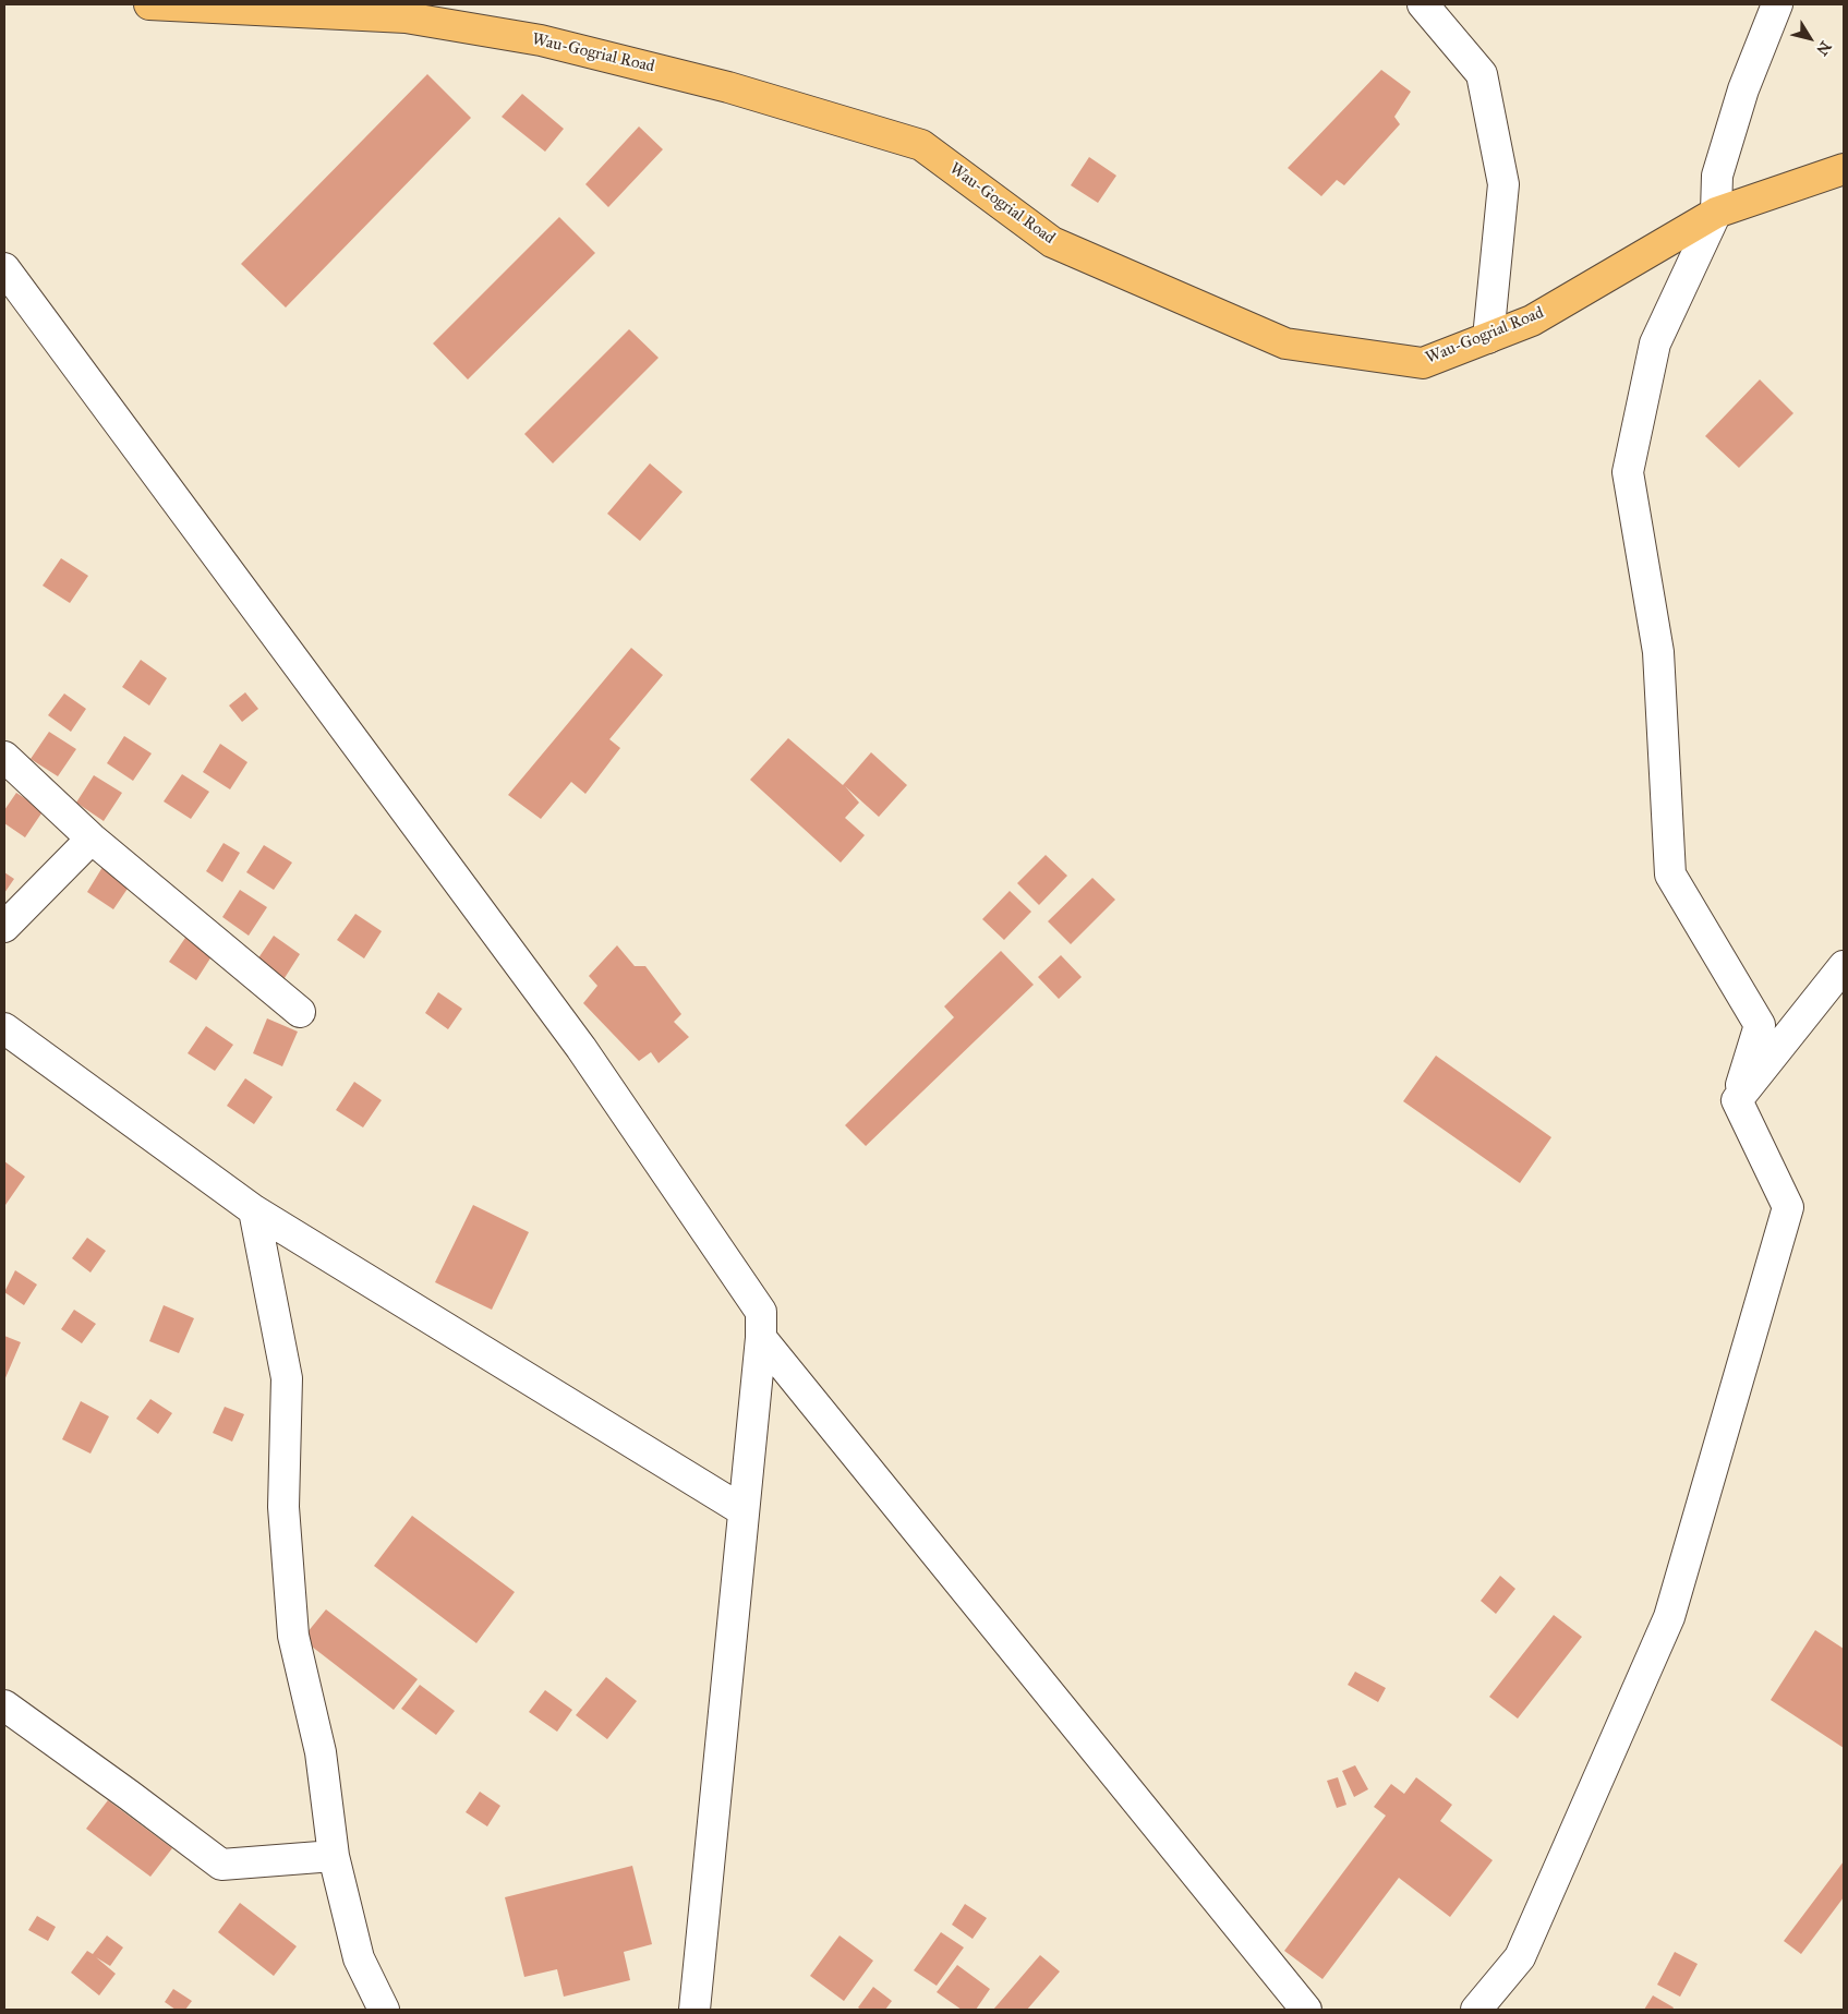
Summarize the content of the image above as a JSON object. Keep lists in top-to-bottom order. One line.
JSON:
{"streets":{"main road":["Wau-Gogrial Road"]},"north":"bottom right"}
